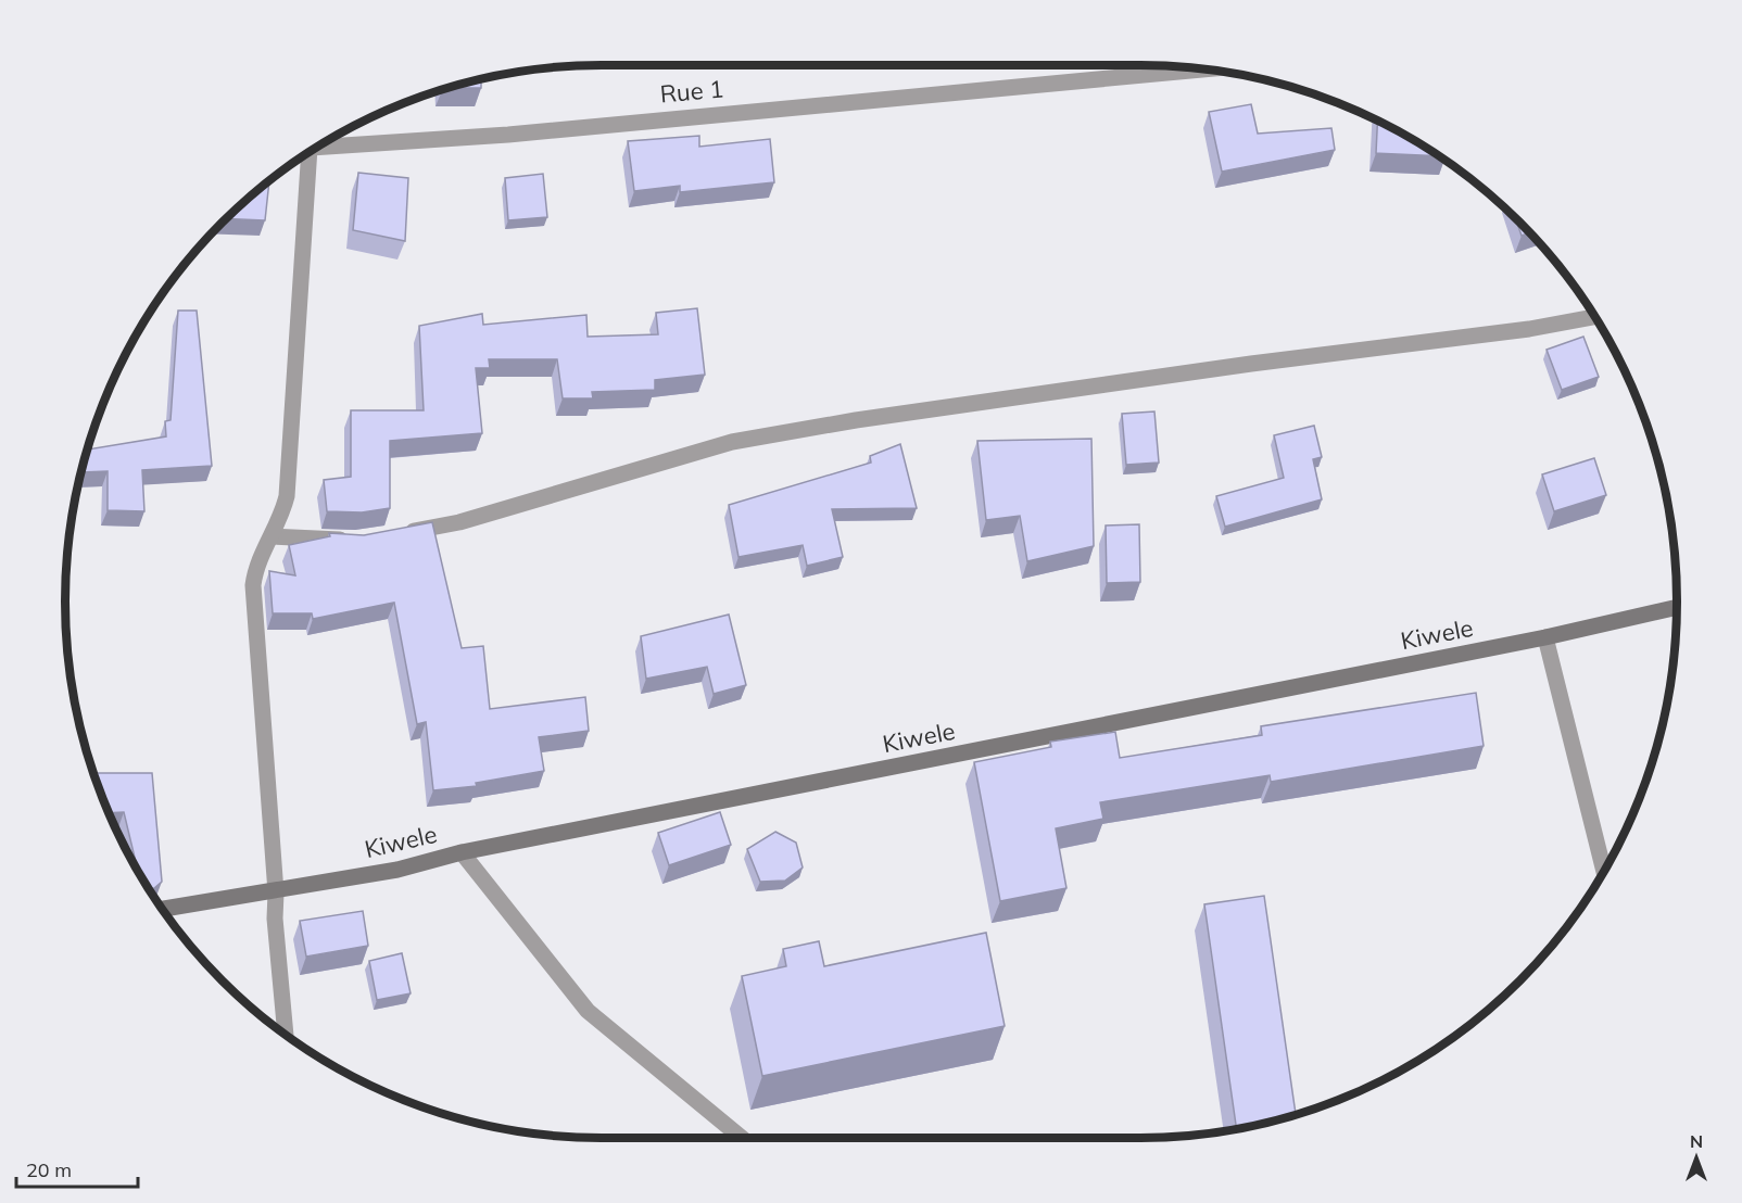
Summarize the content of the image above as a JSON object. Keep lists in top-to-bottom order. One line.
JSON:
{"streets":{"street":["Rue 1","Kiwele"]},"scale_bar":"20 m","north":"top"}
